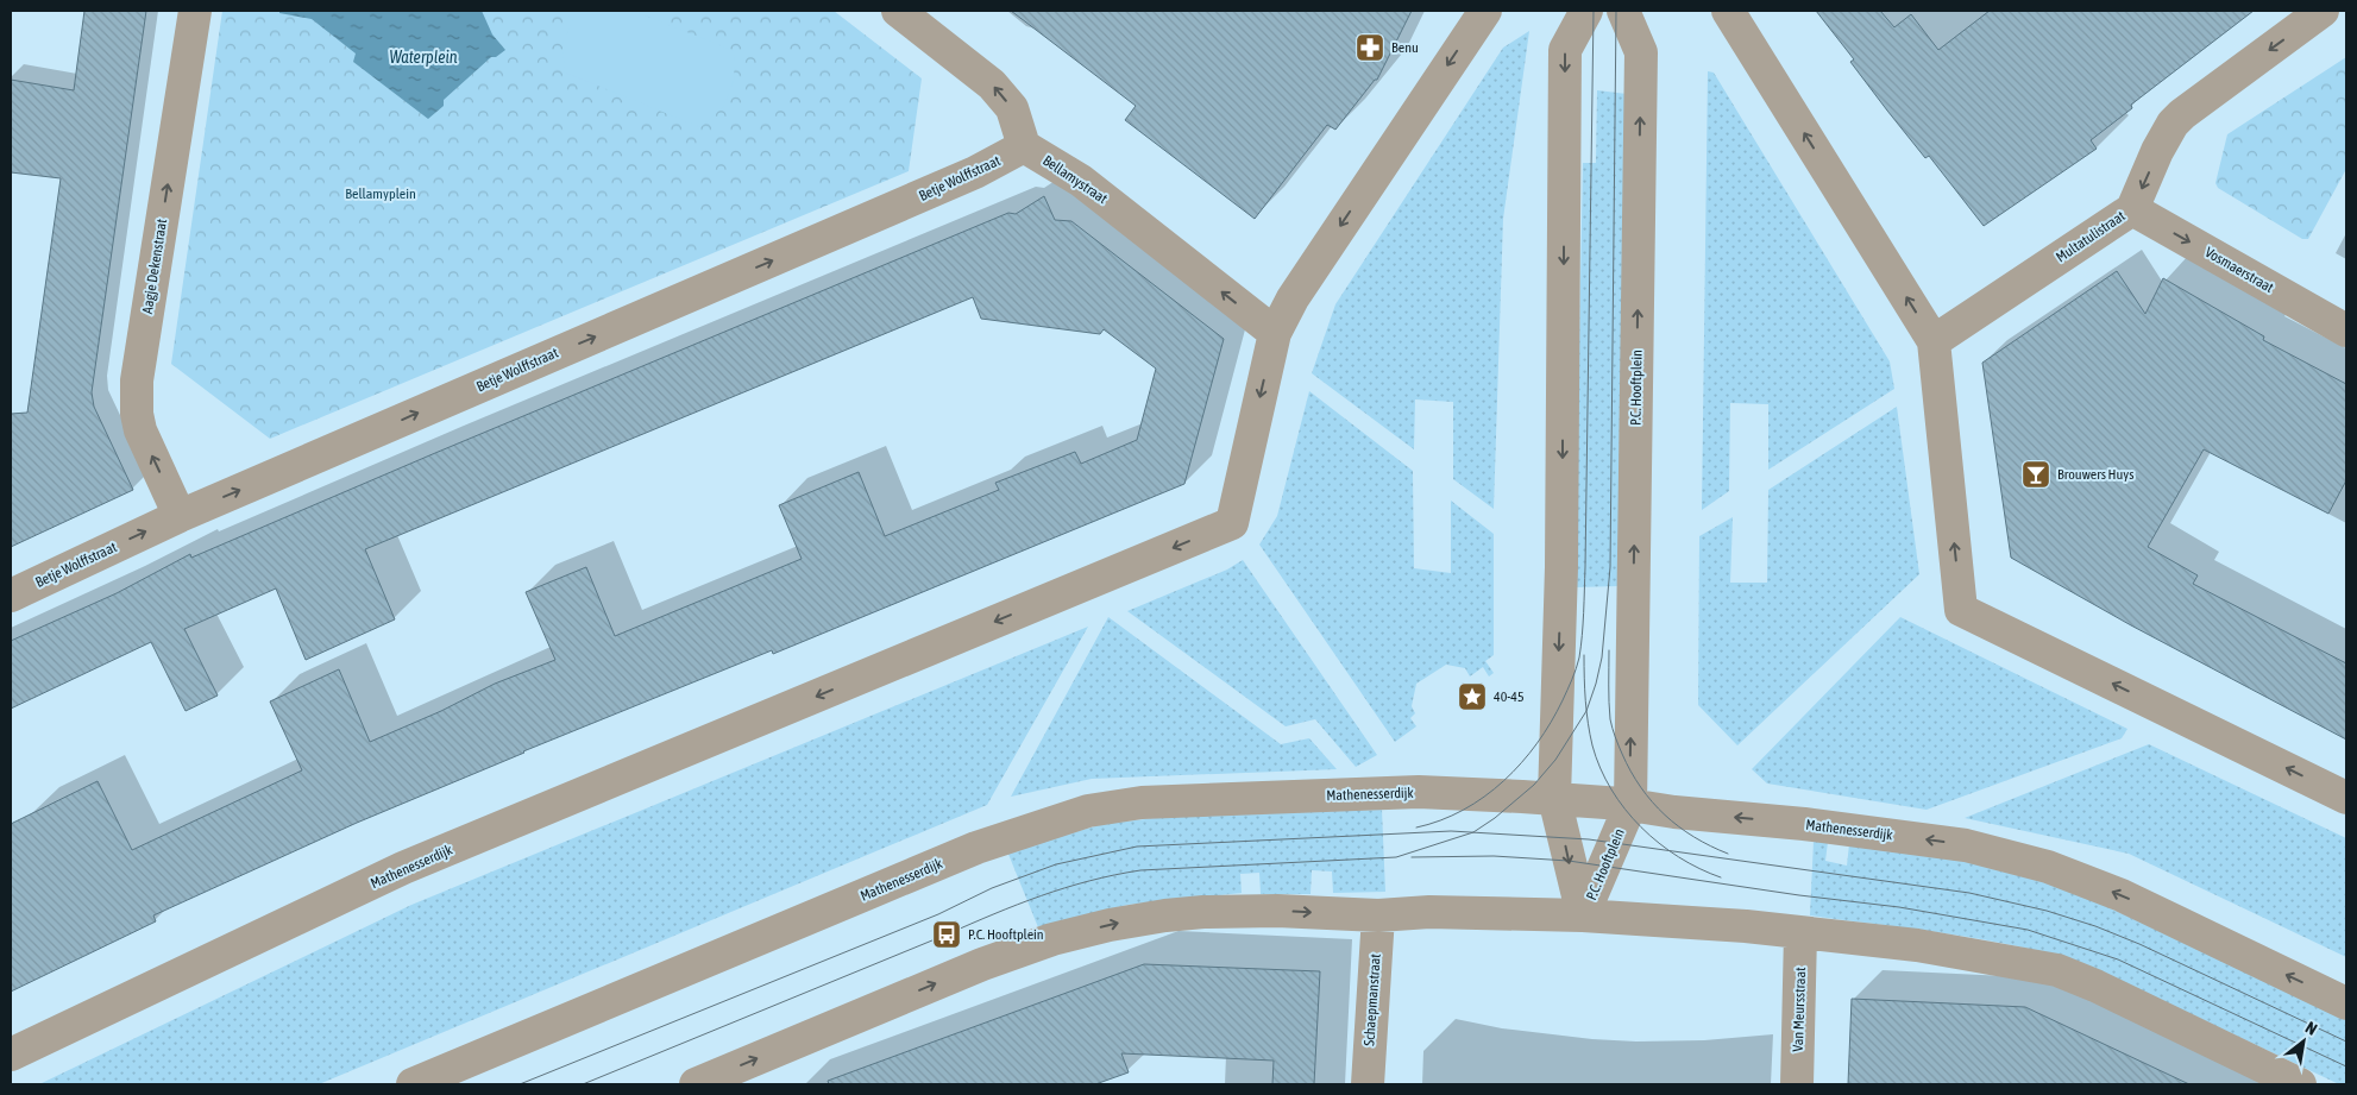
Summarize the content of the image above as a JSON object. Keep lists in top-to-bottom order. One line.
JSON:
{"streets":{"street":["Betje Wolffstraat","Bellamystraat","Multatulistraat","Aagje Dekenstraat","Vosmaerstraat","P.C. Hooftplein","Mathenesserdijk","Schaepmanstraat","Van Meursstraat"]},"crossings":[["Betje Wolffstraat","Bellamystraat"],["Betje Wolffstraat","Aagje Dekenstraat"],["Bellamystraat","Mathenesserdijk"],["Multatulistraat","Vosmaerstraat"],["P.C. Hooftplein","Mathenesserdijk"]],"one_way":["Betje Wolffstraat","Bellamystraat","Multatulistraat","Aagje Dekenstraat","Vosmaerstraat"],"water":["Waterplein"],"parks":["Bellamyplein"],"places":{"pharmacy":["Benu"],"bar":["Brouwers Huys"],"place":["40-45"],"bus stop":["P.C. Hooftplein"]},"north":"top right"}
